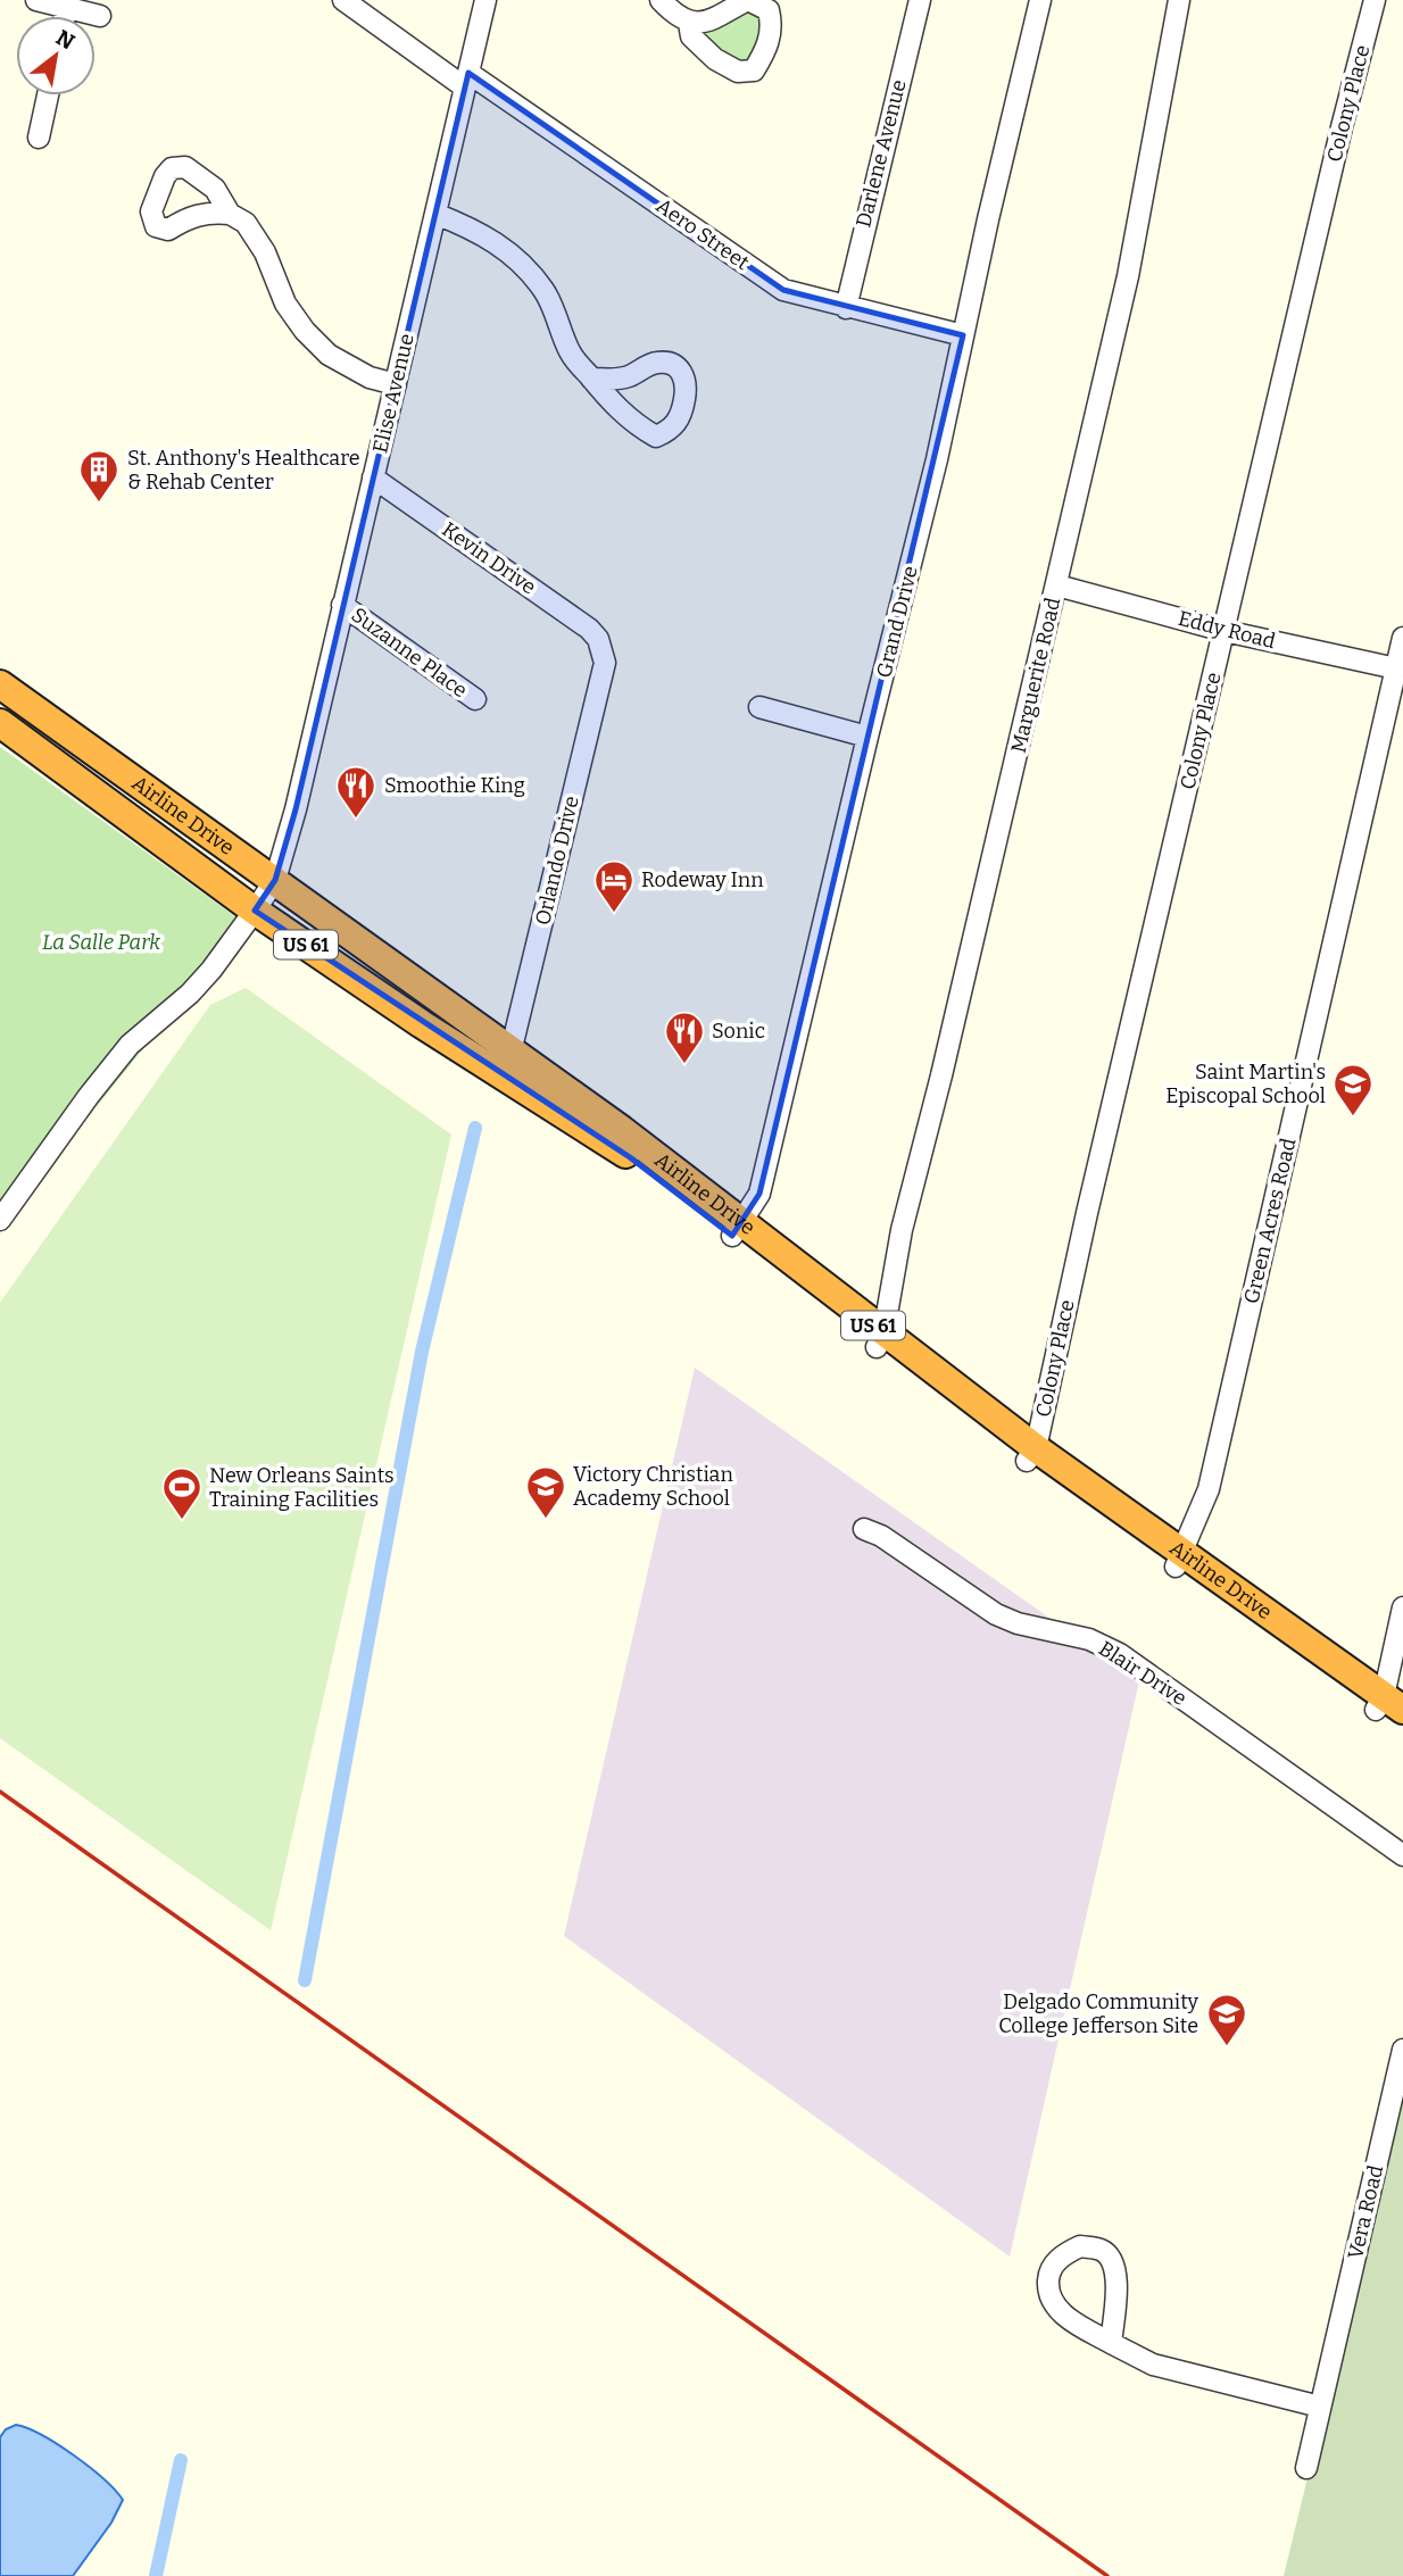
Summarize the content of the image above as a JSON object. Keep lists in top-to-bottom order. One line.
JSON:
{"streets":{"highway":["Airline Drive","US 61"],"street":["Colony Place","Darlene Avenue","Aero Street","Elise Avenue","Kevin Drive","Grand Drive","Eddy Road","Suzanne Place","Marguerite Road","Orlando Drive","Green Acres Road","Blair Drive","Vera Road"]},"crossings":[["Colony Place","Eddy Road"],["Colony Place","Airline Drive"],["Darlene Avenue","Aero Street"],["Aero Street","Elise Avenue"],["Aero Street","Grand Drive"],["Elise Avenue","Kevin Drive"],["Elise Avenue","Suzanne Place"],["Elise Avenue","Airline Drive"],["Kevin Drive","Orlando Drive"],["Grand Drive","Airline Drive"],["Eddy Road","Marguerite Road"],["Eddy Road","Green Acres Road"],["Marguerite Road","Airline Drive"],["Airline Drive","Orlando Drive"],["Airline Drive","Green Acres Road"]],"parks":["La Salle Park"],"places":{"building":["St. Anthony's Healthcare & Rehab Center"],"restaurant":["Smoothie King","Sonic"],"hotel":["Rodeway Inn"],"school or university":["Saint Martin's Episcopal School","Victory Christian Academy School","Delgado Community College Jefferson Site"],"sports":["New Orleans Saints Training Facilities"]},"north":"top right"}
